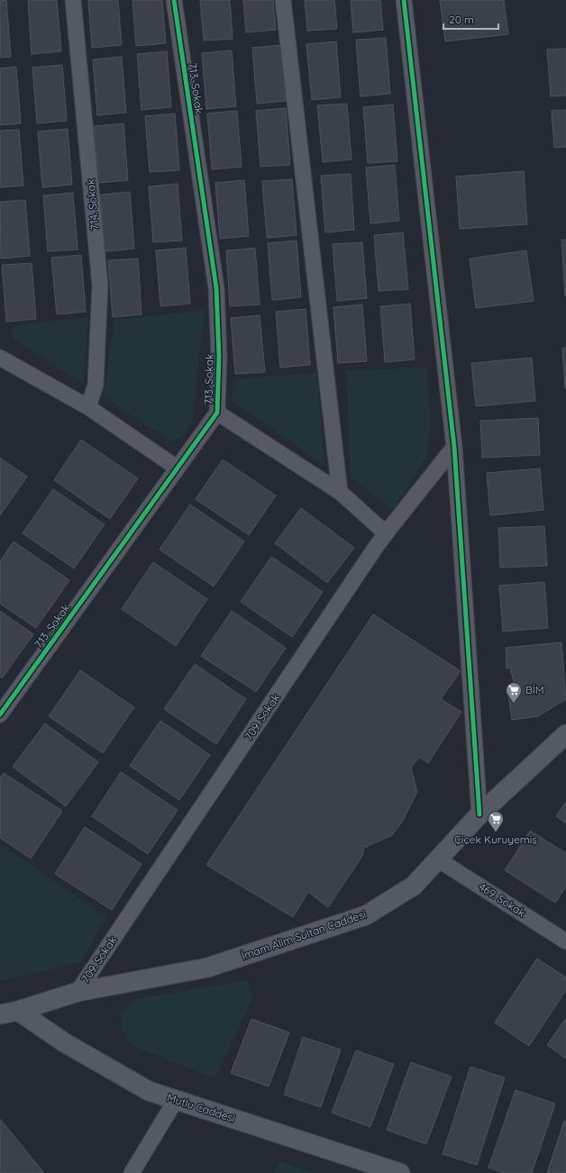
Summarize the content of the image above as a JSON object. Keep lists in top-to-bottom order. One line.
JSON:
{"streets":{"street":["713. Sokak","714. Sokak","709. Sokak","469. Sokak","İmam Alim Sultan Caddesi","Mutlu Caddesi"]},"crossings":[["709. Sokak","İmam Alim Sultan Caddesi"],["469. Sokak","İmam Alim Sultan Caddesi"],["İmam Alim Sultan Caddesi","Mutlu Caddesi"]],"places":{"supermarket":["BİM","Çiçek Kuruyemiş"]},"scale_bar":"20 m"}
